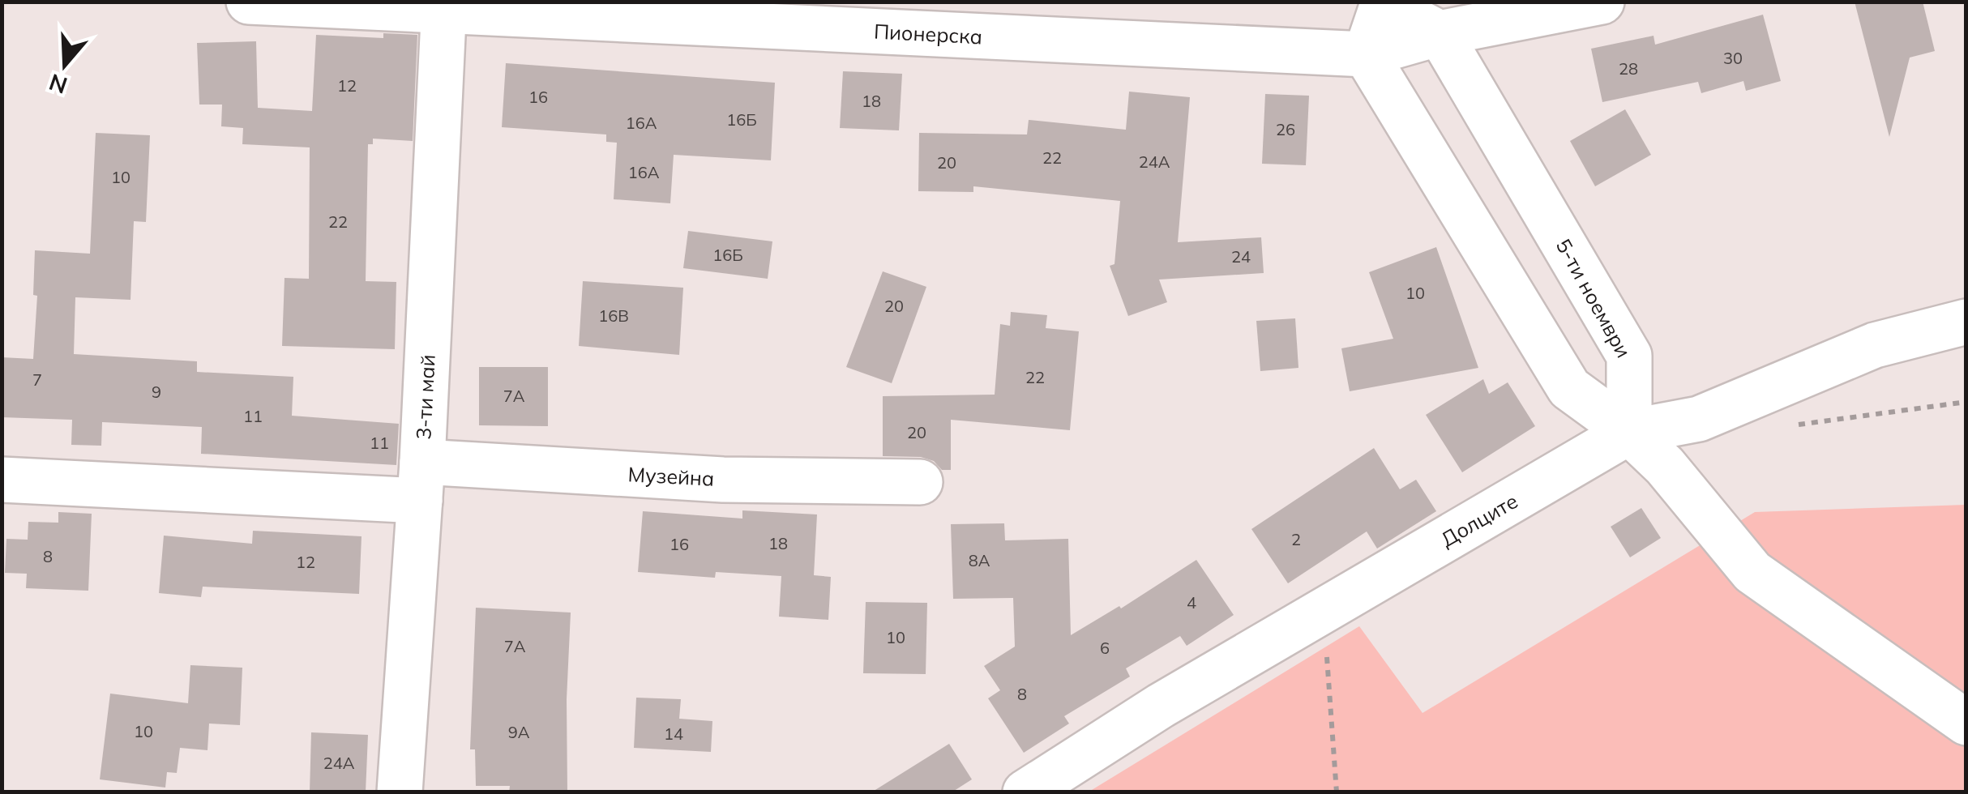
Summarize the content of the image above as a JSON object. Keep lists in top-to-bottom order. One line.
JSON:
{"streets":{"street":["Пионерска","5-ти ноември","3-ти май","Музейна","Долците"]},"crossings":[["Пионерска","5-ти ноември"],["Пионерска","3-ти май"],["5-ти ноември","Долците"],["3-ти май","Музейна"]],"house_numbers":["30","28","12","16","18","16Б","16А","26","22","24А","20","16А","10","22","16Б","24","10","20","16В","22","7","9","7А","11","20","11","2","18","16","8","8А","12","4","10","7А","6","8","10","9А","14","24А"],"north":"bottom"}
